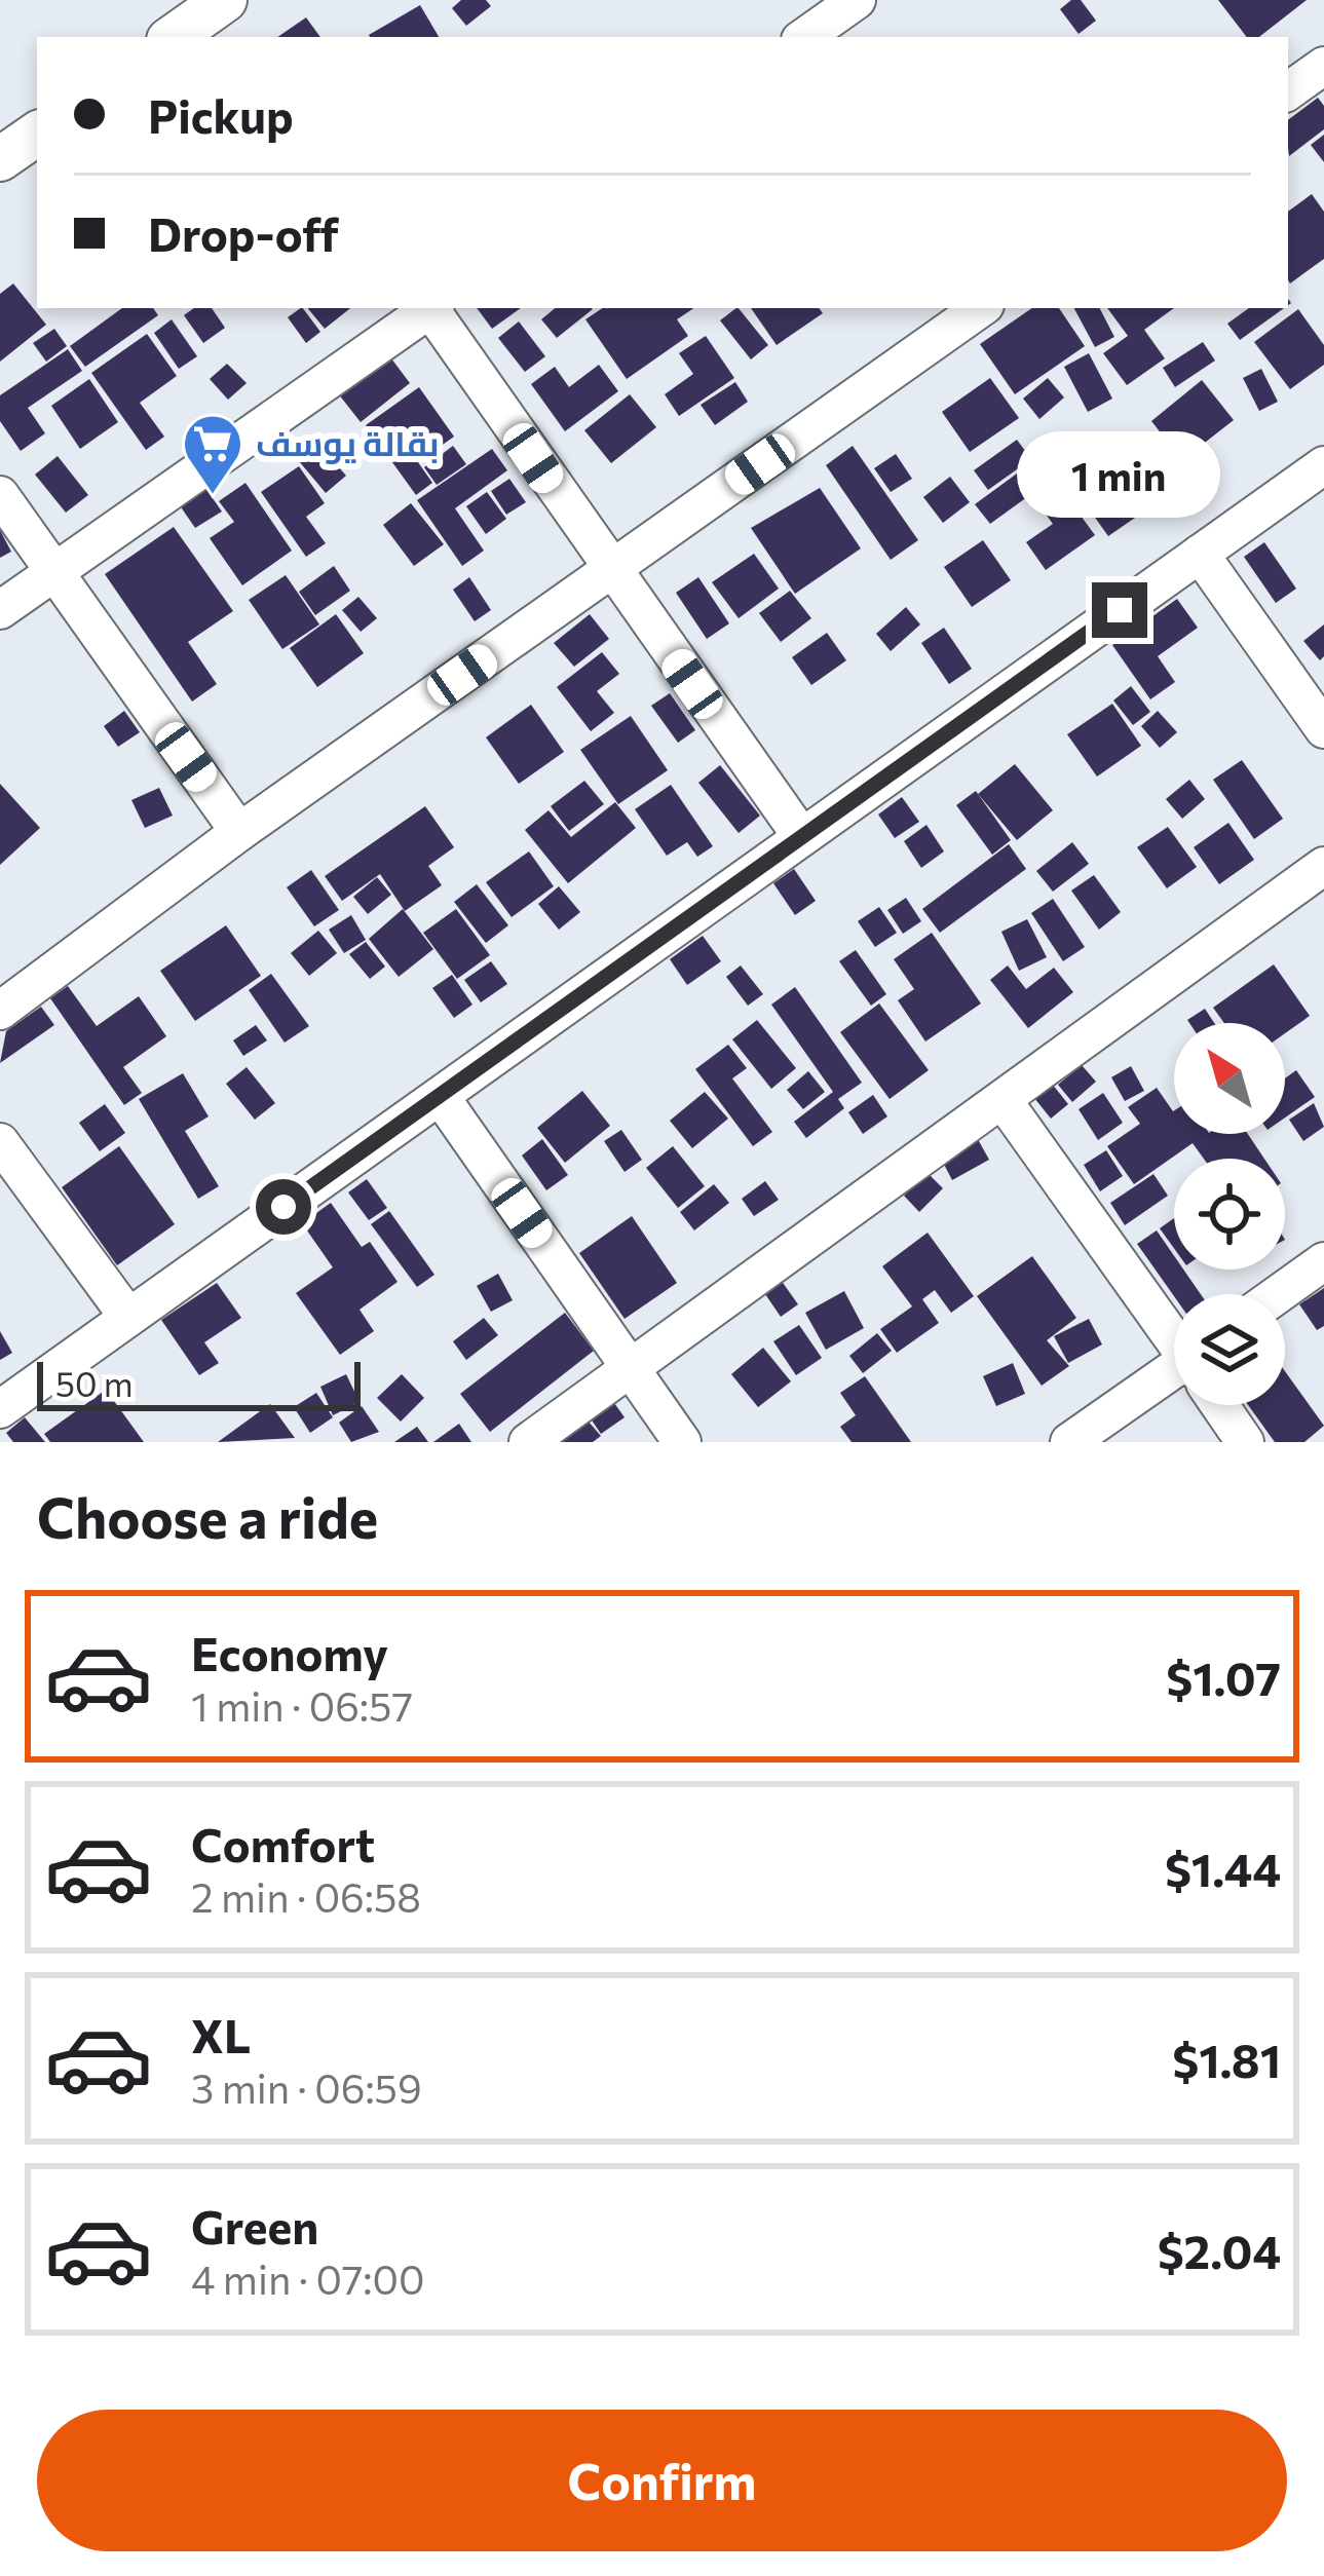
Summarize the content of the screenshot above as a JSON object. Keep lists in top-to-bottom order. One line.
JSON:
{"places":{"supermarket":["بقالة يوسف"]},"scale_bar":"50 m","north":"top left","page":{"banner":["Pickup","Drop-off"],"bubble":"1 min","scale":"50 m","heading":"Choose a ride","list":[{"name":"Economy","note":"1 min · 06:57","value":"$1.07"},{"name":"Comfort","note":"2 min · 06:58","value":"$1.44"},{"name":"XL","note":"3 min · 06:59","value":"$1.81"},{"name":"Green","note":"4 min · 07:00","value":"$2.04"}],"buttons":"Confirm"}}
